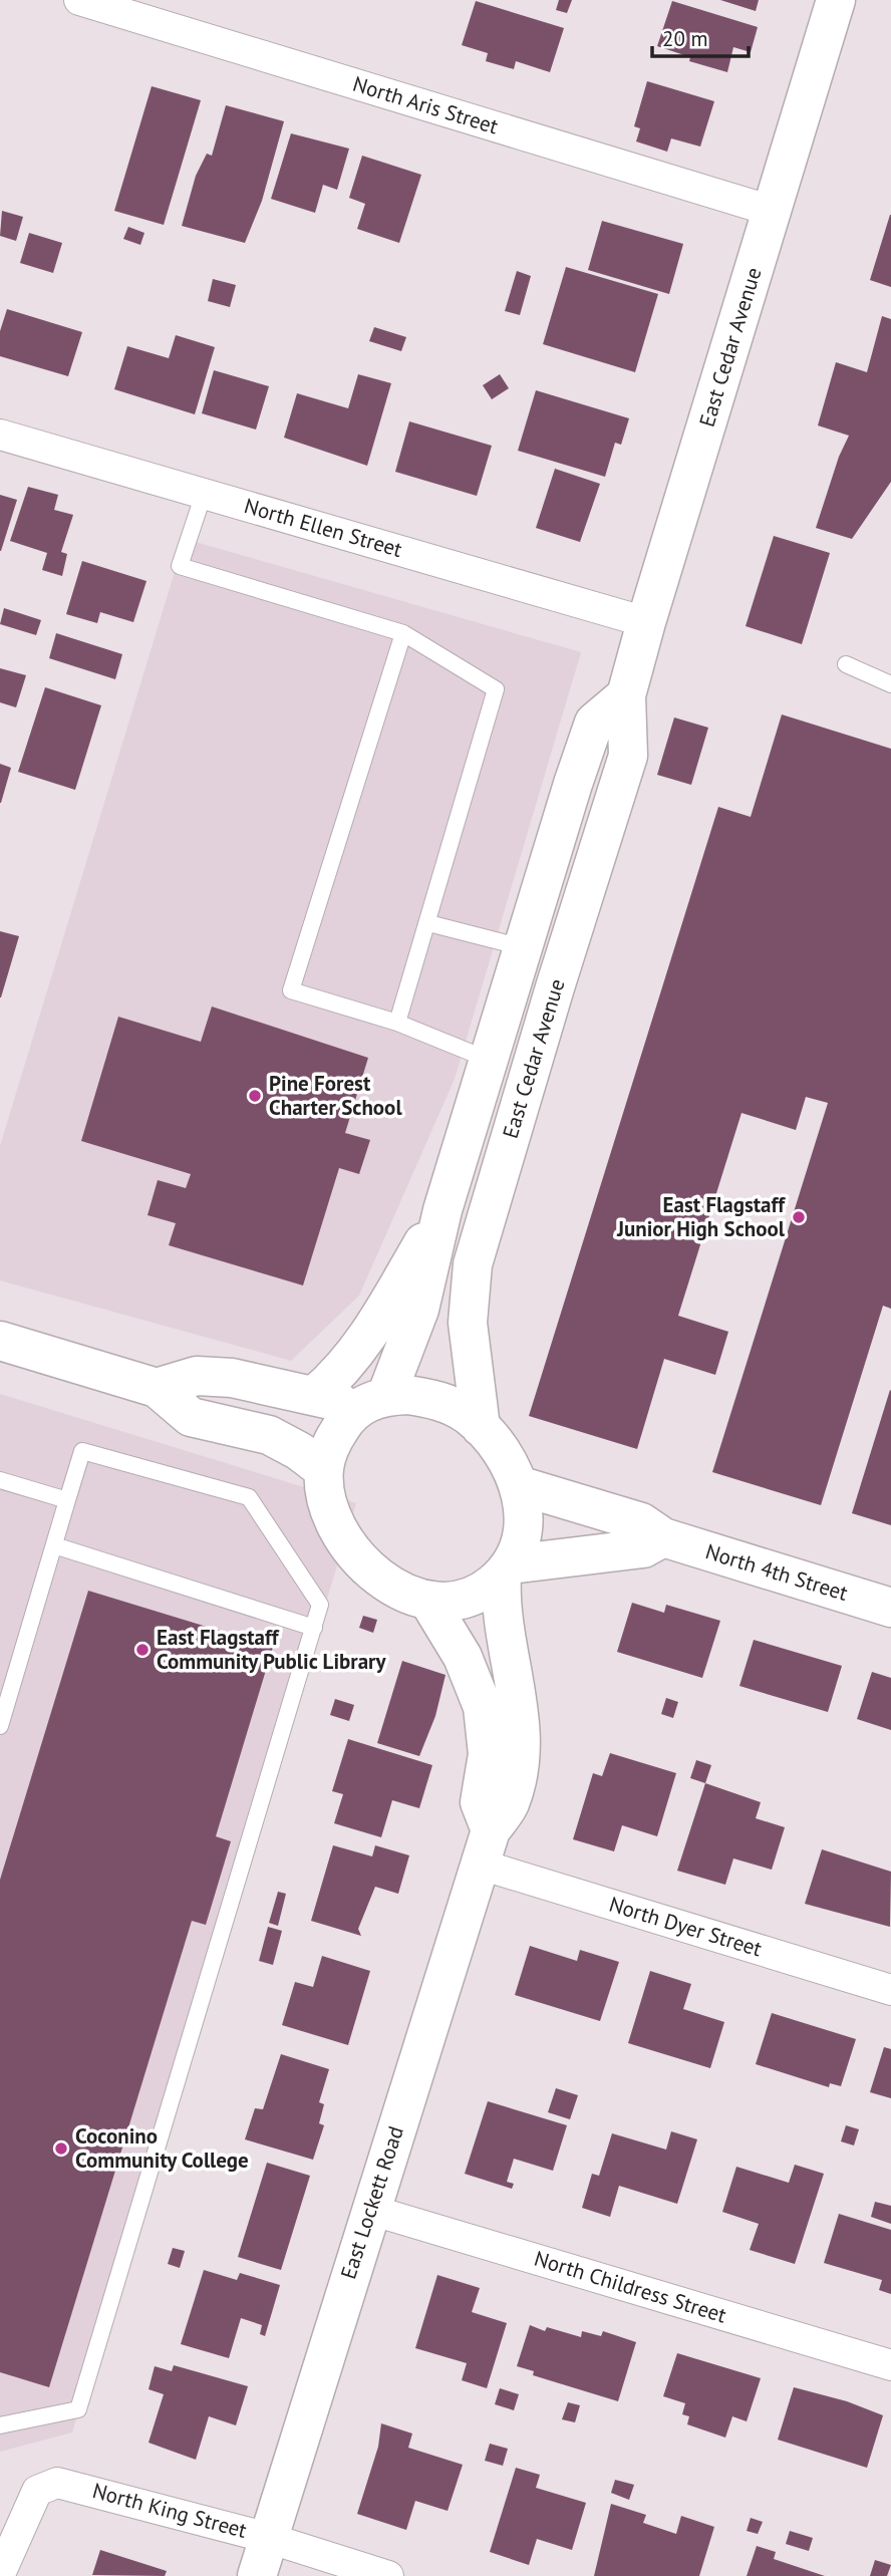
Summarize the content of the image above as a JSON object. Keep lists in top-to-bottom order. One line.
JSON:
{"streets":{"main road":["East Cedar Avenue","North 4th Street","East Lockett Road"],"street":["North Aris Street","North Ellen Street","North Dyer Street","North Childress Street","North King Street"]},"crossings":[["North Aris Street","East Cedar Avenue"],["East Cedar Avenue","North Ellen Street"],["East Cedar Avenue","North 4th Street"],["East Cedar Avenue","East Lockett Road"],["North 4th Street","East Lockett Road"],["North Dyer Street","East Lockett Road"],["East Lockett Road","North Childress Street"],["East Lockett Road","North King Street"]],"places":["Pine Forest Charter School","East Flagstaff Junior High School","East Flagstaff Community Public Library","Coconino Community College"],"scale_bar":"20 m"}
